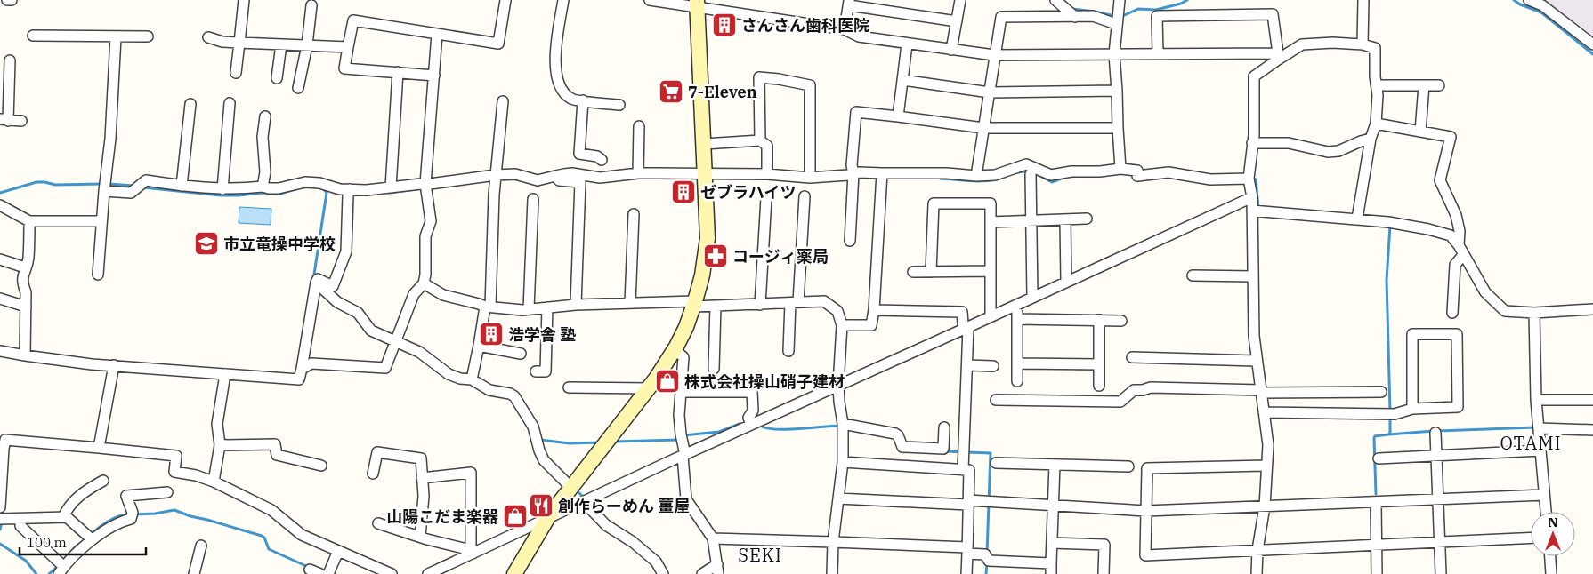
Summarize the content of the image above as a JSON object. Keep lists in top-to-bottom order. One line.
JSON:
{"districts":["OTAMI","SEKI"],"places":{"building":["さんさん歯科医院","ゼブラハイツ","浩学舎 塾"],"supermarket":["7-Eleven"],"school or university":["市立竜操中学校"],"pharmacy":["コージィ薬局"],"shop":["株式会社操山硝子建材","山陽こだま楽器"],"restaurant":["創作らーめん 薑屋"]},"scale_bar":"100 m","north":"top"}
